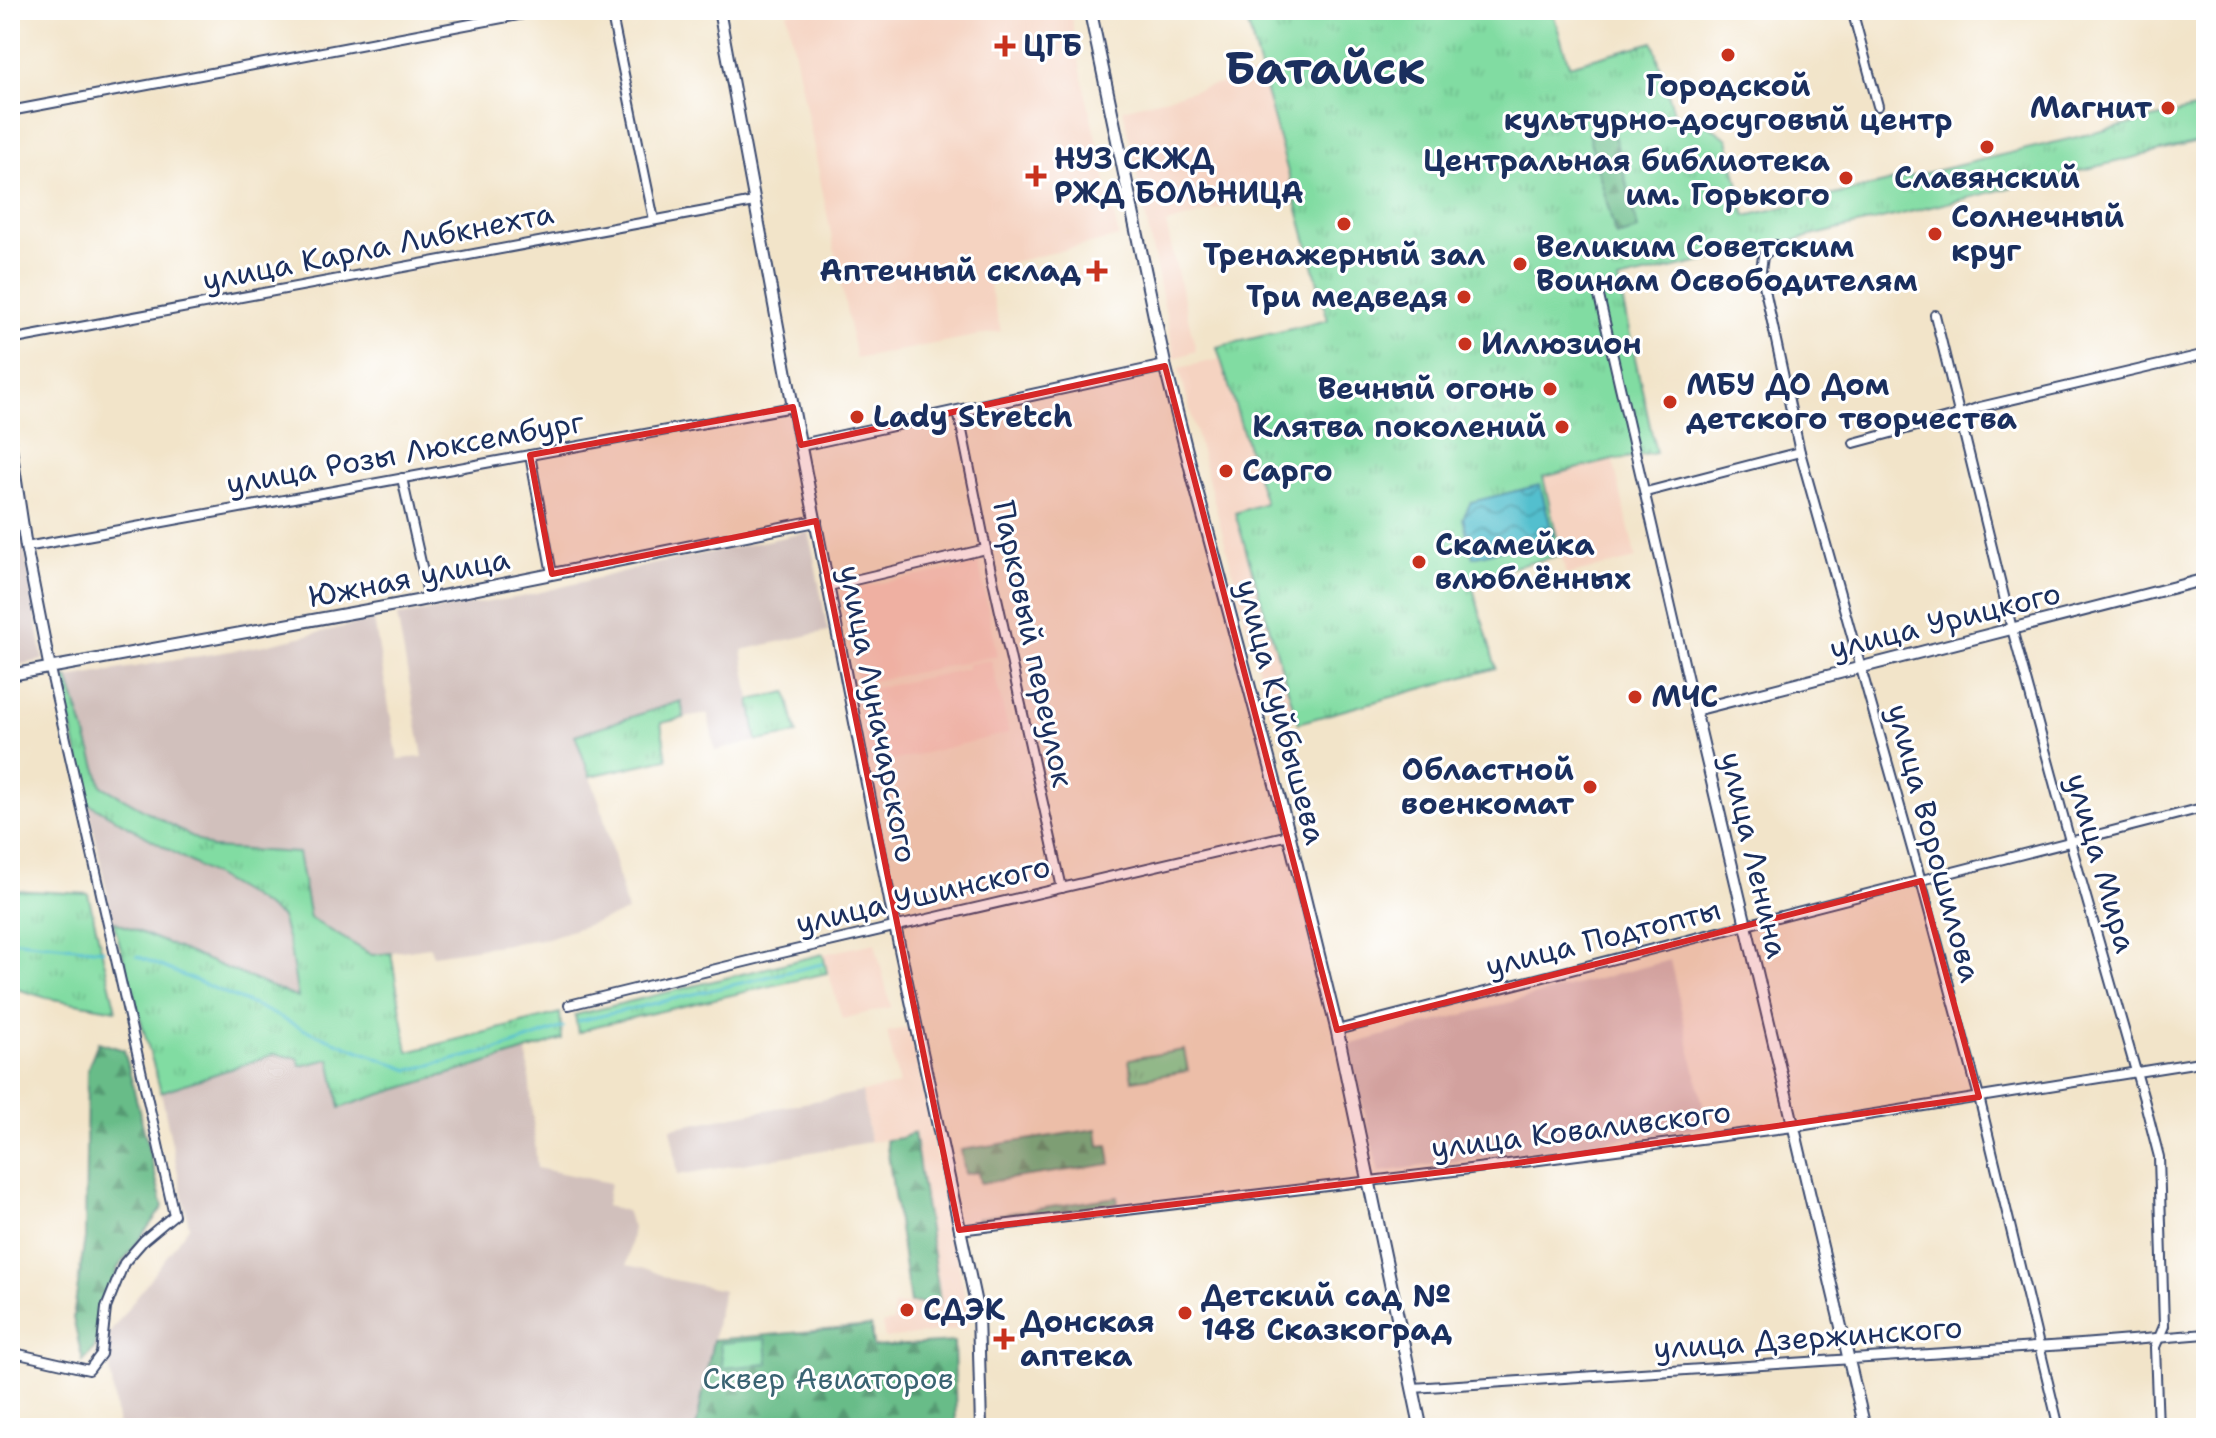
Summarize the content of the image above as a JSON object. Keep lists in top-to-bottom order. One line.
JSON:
{"streets":{"main road":["улица Куйбышева"],"street":["улица Карла Либкнехта","улица Розы Люксембург","Южная улица","улица Урицкого","Парковый переулок","улица Луначарского","улица Ворошилова","улица Ленина","улица Мира","улица Ушинского","улица Подтопты","улица Коваливского","улица Дзержинского"]},"crossings":[["улица Карла Либкнехта","улица Луначарского"],["улица Розы Люксембург","улица Луначарского"],["Южная улица","улица Луначарского"],["улица Урицкого","улица Ворошилова"],["улица Урицкого","улица Ленина"],["улица Урицкого","улица Мира"],["Парковый переулок","улица Ушинского"],["улица Куйбышева","улица Ушинского"],["улица Куйбышева","улица Подтопты"],["улица Куйбышева","улица Коваливского"],["улица Куйбышева","улица Дзержинского"],["улица Луначарского","улица Ушинского"],["улица Луначарского","улица Коваливского"],["улица Ворошилова","улица Подтопты"],["улица Ворошилова","улица Коваливского"],["улица Ворошилова","улица Дзержинского"],["улица Ленина","улица Подтопты"],["улица Ленина","улица Коваливского"],["улица Ленина","улица Дзержинского"],["улица Мира","улица Подтопты"],["улица Мира","улица Коваливского"],["улица Мира","улица Дзержинского"]],"districts":["Батайск"],"parks":["Сквер Авиаторов"],"places":{"health":["ЦГБ","НУЗ СКЖД РЖД БОЛЬНИЦА","Аптечный склад","Донская аптека"],"other":["Городской культурно-досуговый центр","Магнит","Славянский","Центральная библиотека им. Горького","Тренажерный зал","Солнечный круг","Великим Советским Воинам Освободителям","Три медведя","Иллюзион","Вечный огонь","МБУ ДО Дом детского творчества","Lady Stretch","Клятва поколений","Сарго","Скамейка влюблённых","МЧС","Областной военкомат","СДЭК","Детский сад № 148 Сказкоград"]}}
